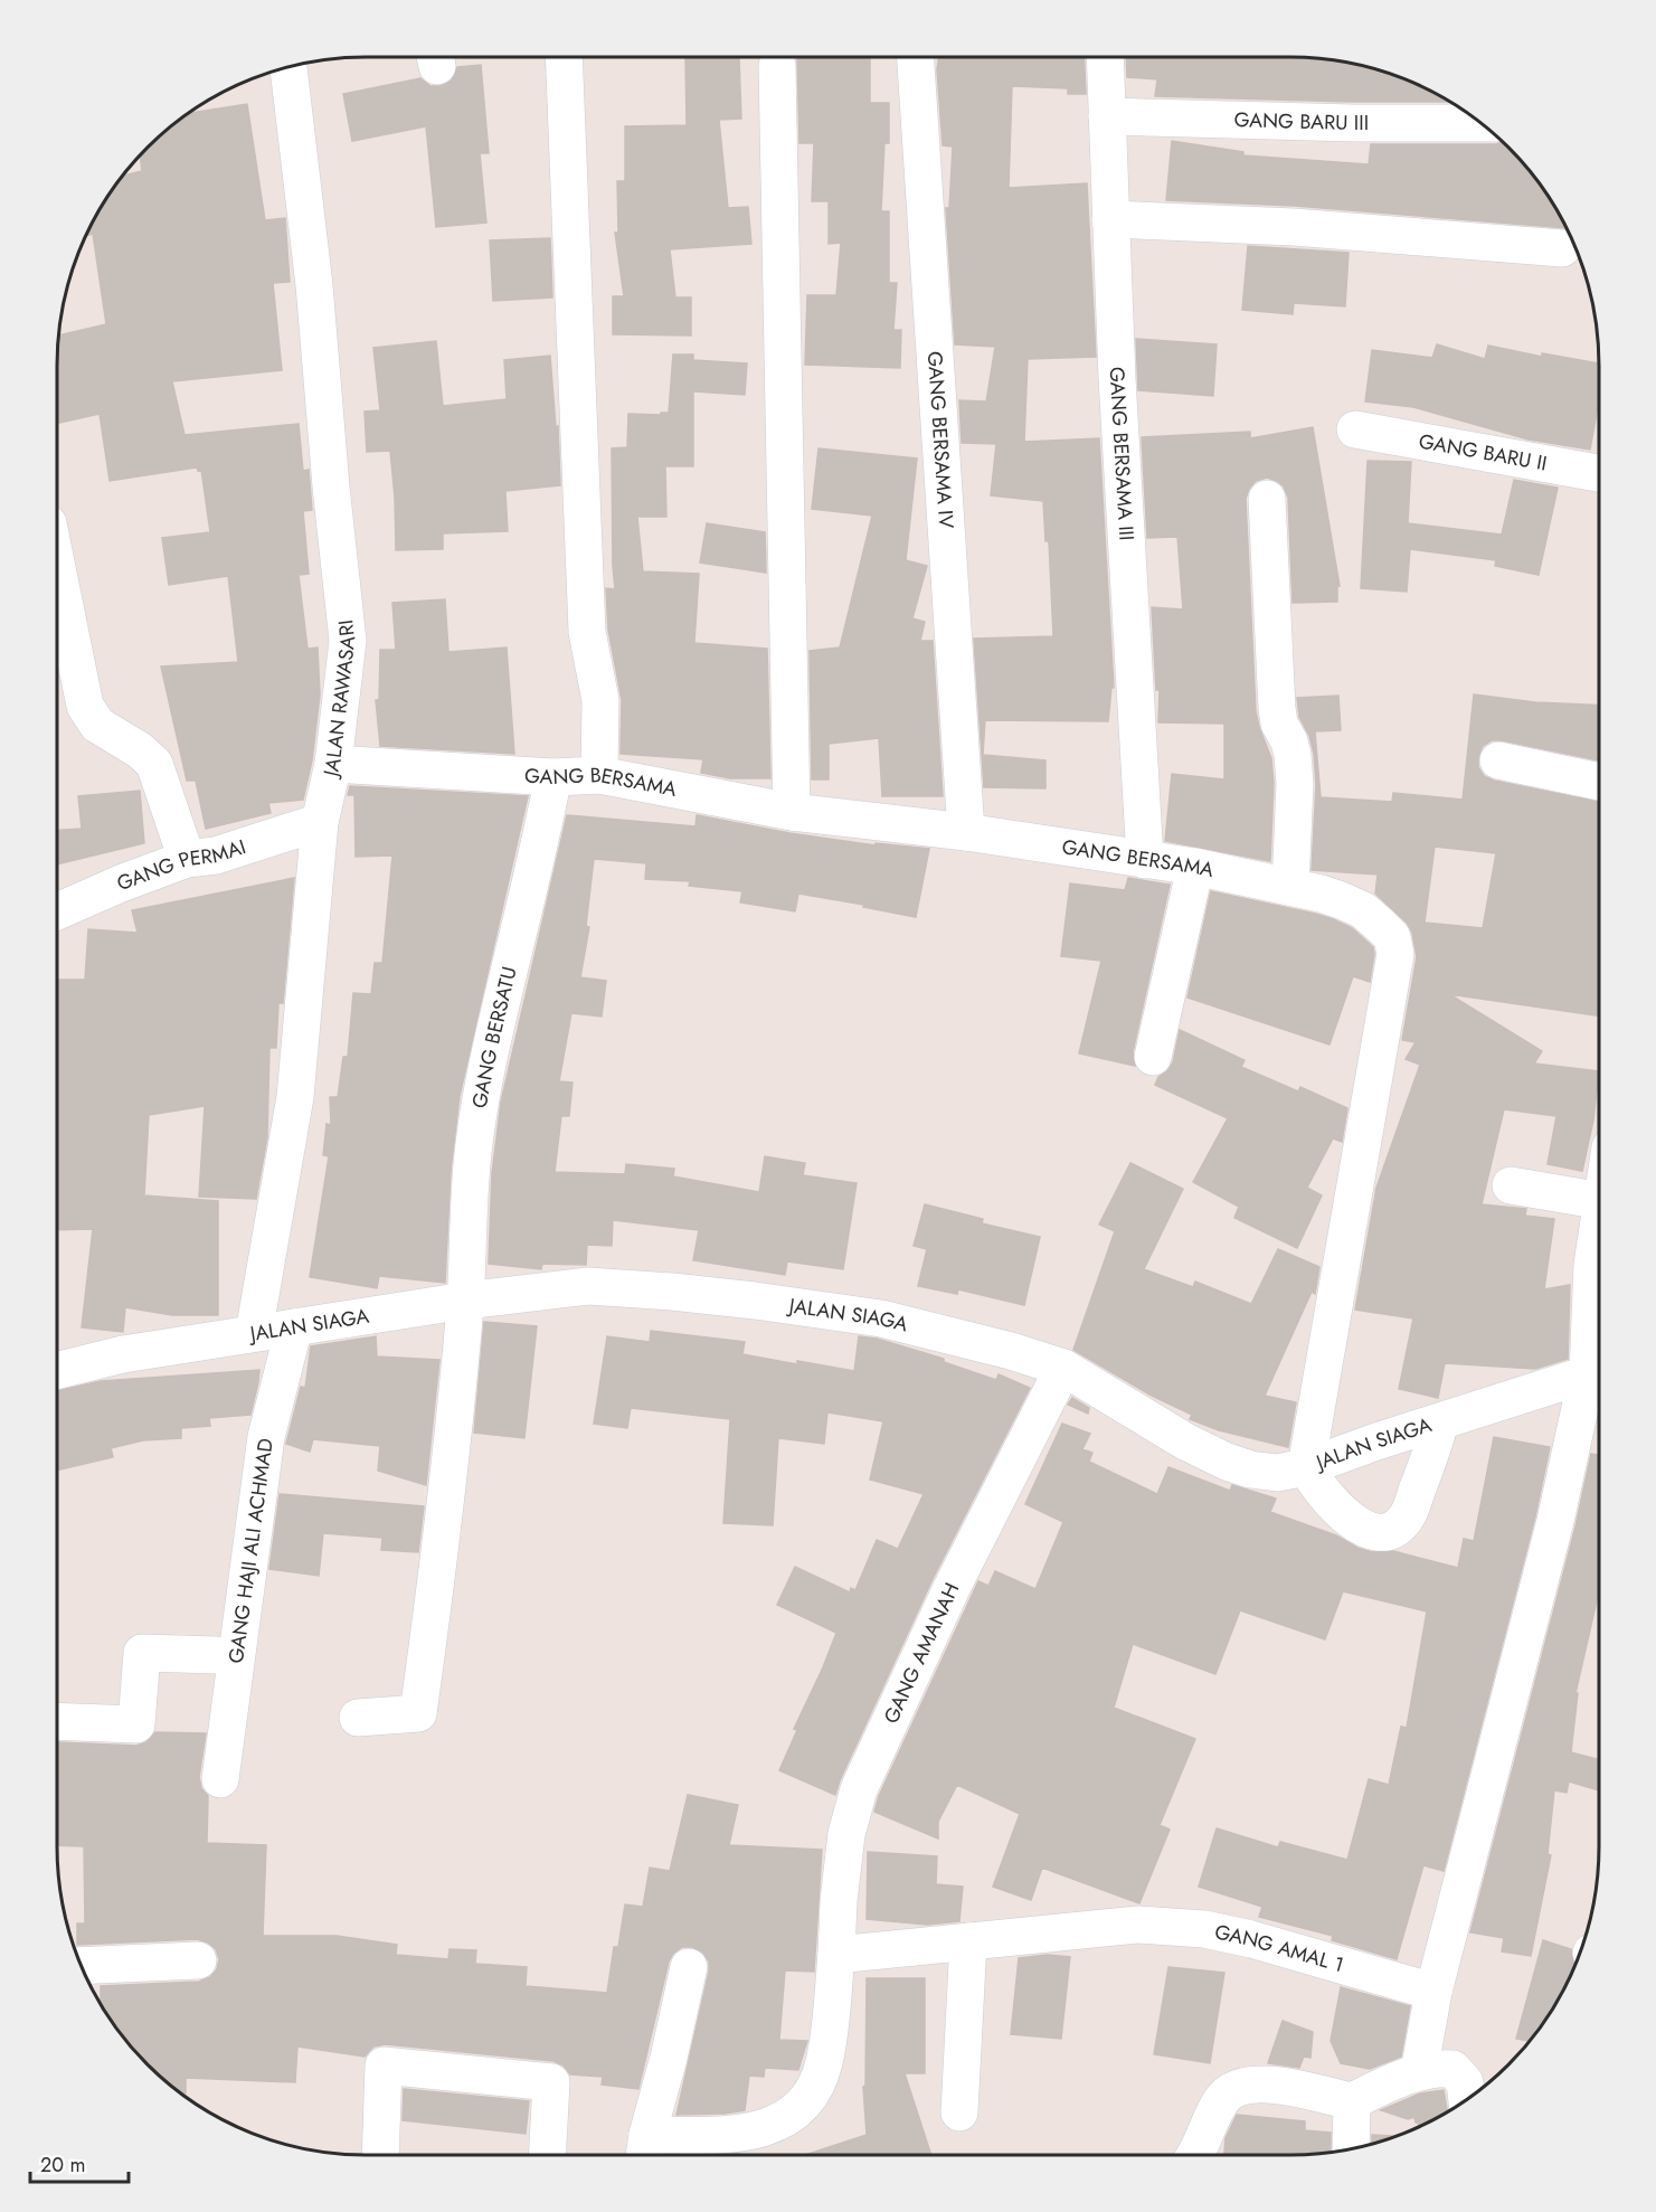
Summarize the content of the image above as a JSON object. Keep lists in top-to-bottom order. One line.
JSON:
{"streets":{"street":["GANG BARU III","GANG BERSAMA IV","GANG BARU II","GANG BERSAMA III","JALAN RAWASARI","GANG BERSAMA","GANG PERMAI","GANG BERSATU","JALAN SIAGA","GANG HAJI ALI ACHMAD","GANG AMANAH","GANG AMAL 1"]},"crossings":[["GANG BARU III","GANG BERSAMA III"],["GANG BERSAMA IV","GANG BERSAMA"],["GANG BERSAMA III","GANG BERSAMA"],["JALAN RAWASARI","GANG BERSAMA"],["JALAN RAWASARI","GANG PERMAI"],["JALAN RAWASARI","JALAN SIAGA"],["GANG BERSAMA","GANG BERSATU"],["GANG BERSAMA","JALAN SIAGA"],["GANG BERSATU","JALAN SIAGA"],["JALAN SIAGA","GANG HAJI ALI ACHMAD"],["JALAN SIAGA","GANG AMANAH"],["GANG AMANAH","GANG AMAL 1"]],"scale_bar":"20 m"}
